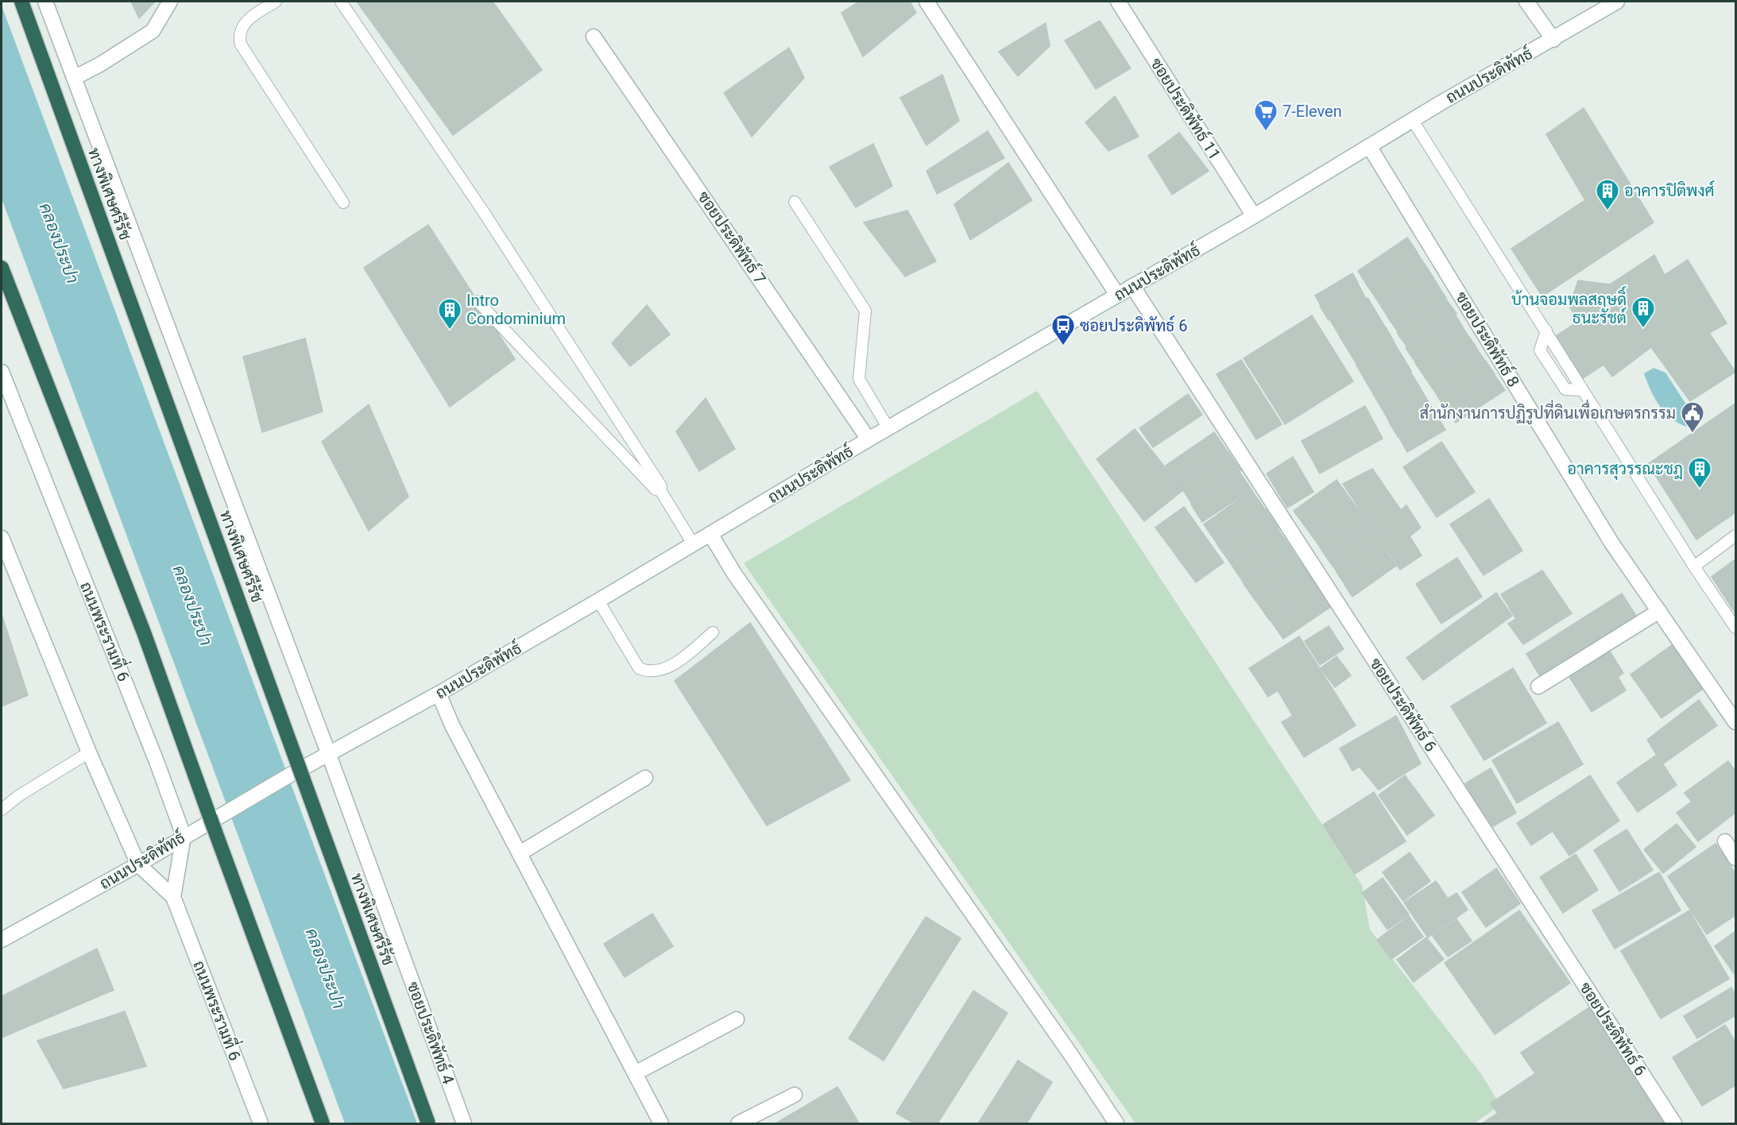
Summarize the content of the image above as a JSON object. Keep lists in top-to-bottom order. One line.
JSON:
{"streets":{"highway":["ทางพิเศษศรีรัช"],"street":["ถนนประดิพัทธ์","ซอยประดิพัทธ์ 11","ซอยประดิพัทธ์ 7","ซอยประดิพัทธ์ 8","ถนนพระรามที่ 6","ซอยประดิพัทธ์ 6","ซอยประดิพัทธ์ 4"]},"crossings":[["ถนนประดิพัทธ์","ซอยประดิพัทธ์ 11"],["ถนนประดิพัทธ์","ซอยประดิพัทธ์ 7"],["ถนนประดิพัทธ์","ซอยประดิพัทธ์ 8"],["ถนนประดิพัทธ์","ถนนพระรามที่ 6"],["ถนนประดิพัทธ์","ซอยประดิพัทธ์ 6"],["ถนนประดิพัทธ์","ซอยประดิพัทธ์ 4"]],"water":["คลองประปา"],"places":{"supermarket":["7-Eleven"],"building":["อาคารปิติพงศ์","บ้านจอมพลสฤษดิ์ ธนะรัชต์","Intro Condominium","อาคารสุวรรณะชฎ"],"bus stop":["ซอยประดิพัทธ์ 6"],"public building":["สำนักงานการปฏิรูปที่ดินเพื่อเกษตรกรรม"]}}
